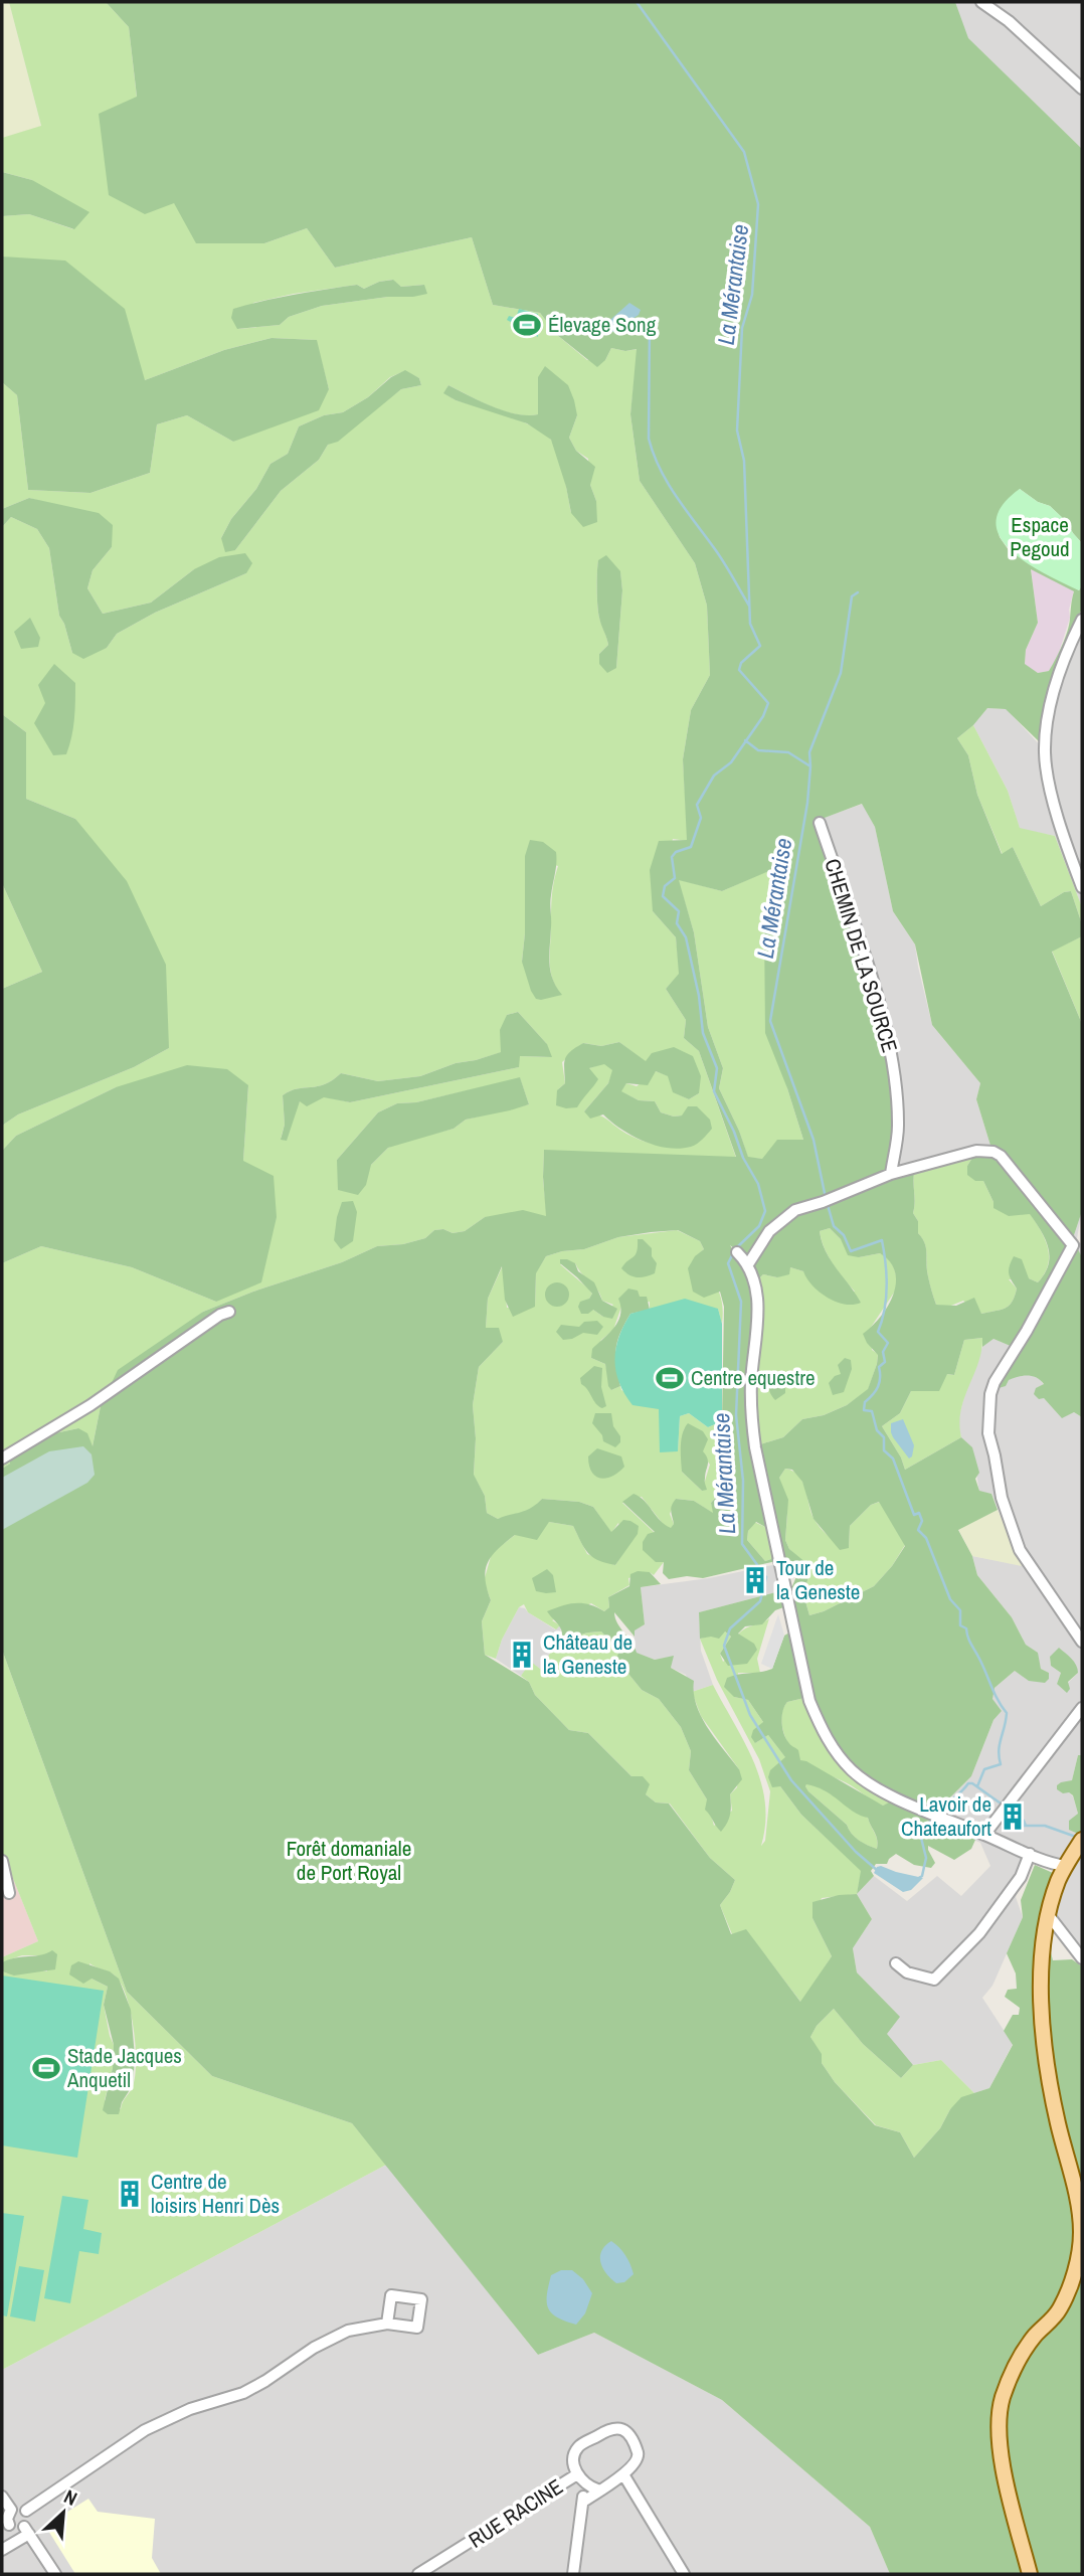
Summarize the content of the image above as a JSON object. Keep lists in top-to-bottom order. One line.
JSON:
{"streets":{"street":["CHEMIN DE LA SOURCE","RUE RACINE"]},"water":["La Mérantaise"],"parks":["Espace Pegoud","Forêt domaniale de Port Royal"],"places":{"sports":["Élevage Song","Centre equestre","Stade Jacques Anquetil"],"building":["Tour de la Geneste","Château de la Geneste","Lavoir de Chateaufort","Centre de loisirs Henri Dès"]},"north":"top right"}
